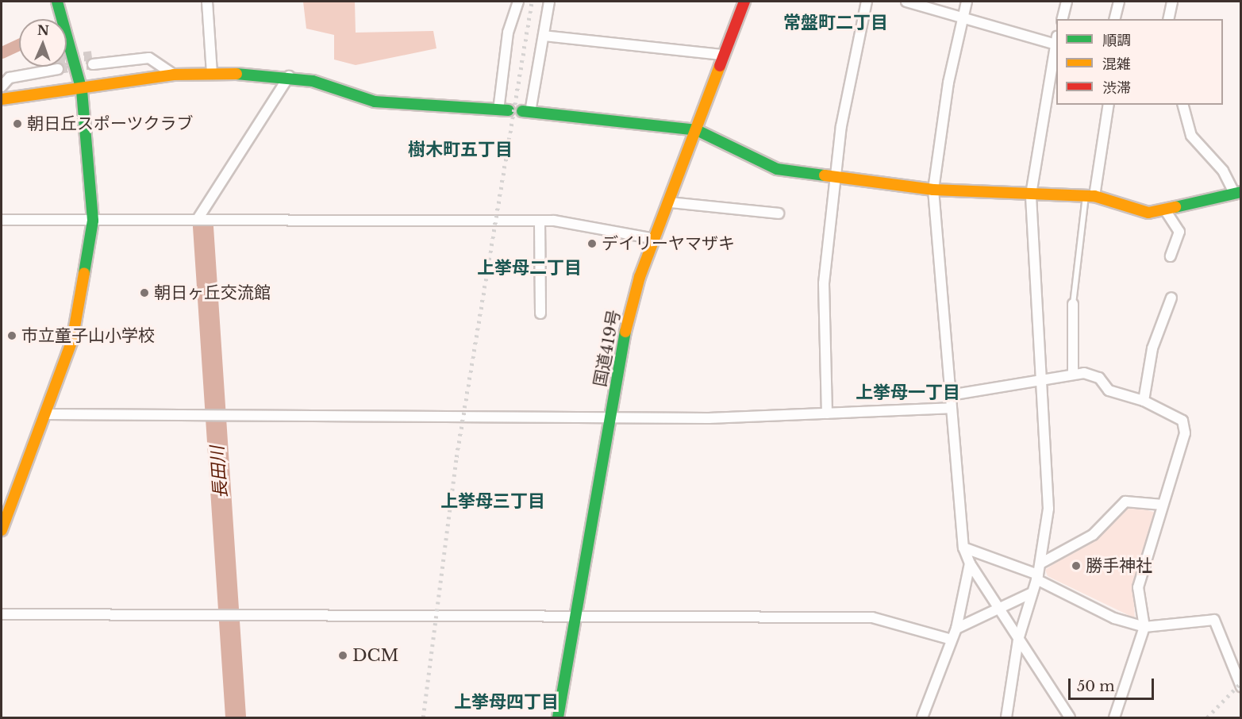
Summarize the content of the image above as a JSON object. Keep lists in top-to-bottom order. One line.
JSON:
{"streets":{"main road":["国道419号"]},"districts":["常盤町二丁目","樹木町五丁目","上挙母二丁目","上挙母一丁目","上挙母三丁目","上挙母四丁目"],"water":["長田川"],"places":["朝日丘スポーツクラブ","デイリーヤマザキ","朝日ヶ丘交流館","市立童子山小学校","勝手神社","DCM"],"legend":["順調","混雑","渋滞"],"scale_bar":"50 m","north":"top"}
